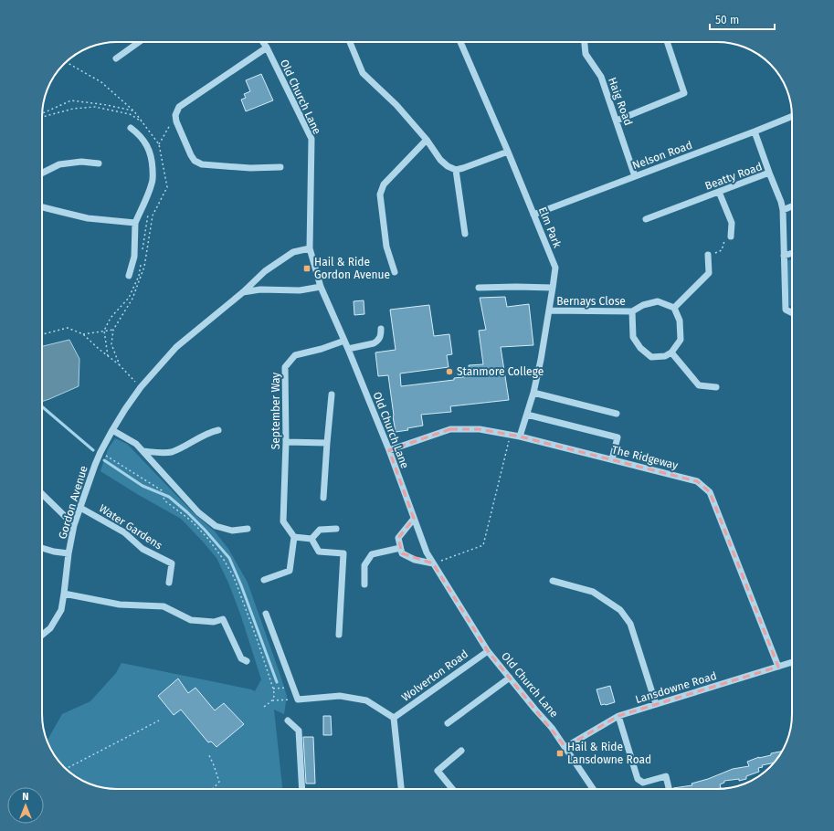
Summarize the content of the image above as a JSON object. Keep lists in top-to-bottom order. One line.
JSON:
{"streets":{"street":["Old Church Lane","Haig Road","Nelson Road","Beatty Road","Elm Park","Bernays Close","September Way","The Ridgeway","Gordon Avenue","Water Gardens","Wolverton Road","Lansdowne Road"]},"crossings":[["Old Church Lane","September Way"],["Old Church Lane","The Ridgeway"],["Old Church Lane","Gordon Avenue"],["Old Church Lane","Wolverton Road"],["Old Church Lane","Lansdowne Road"],["Haig Road","Nelson Road"],["Nelson Road","Elm Park"],["Elm Park","Bernays Close"],["Elm Park","The Ridgeway"],["The Ridgeway","Lansdowne Road"],["Gordon Avenue","Water Gardens"]],"places":{"transit":["Hail & Ride Gordon Avenue","Hail & Ride Lansdowne Road"],"other":["Stanmore College"]},"scale_bar":"50 m","north":"top"}
